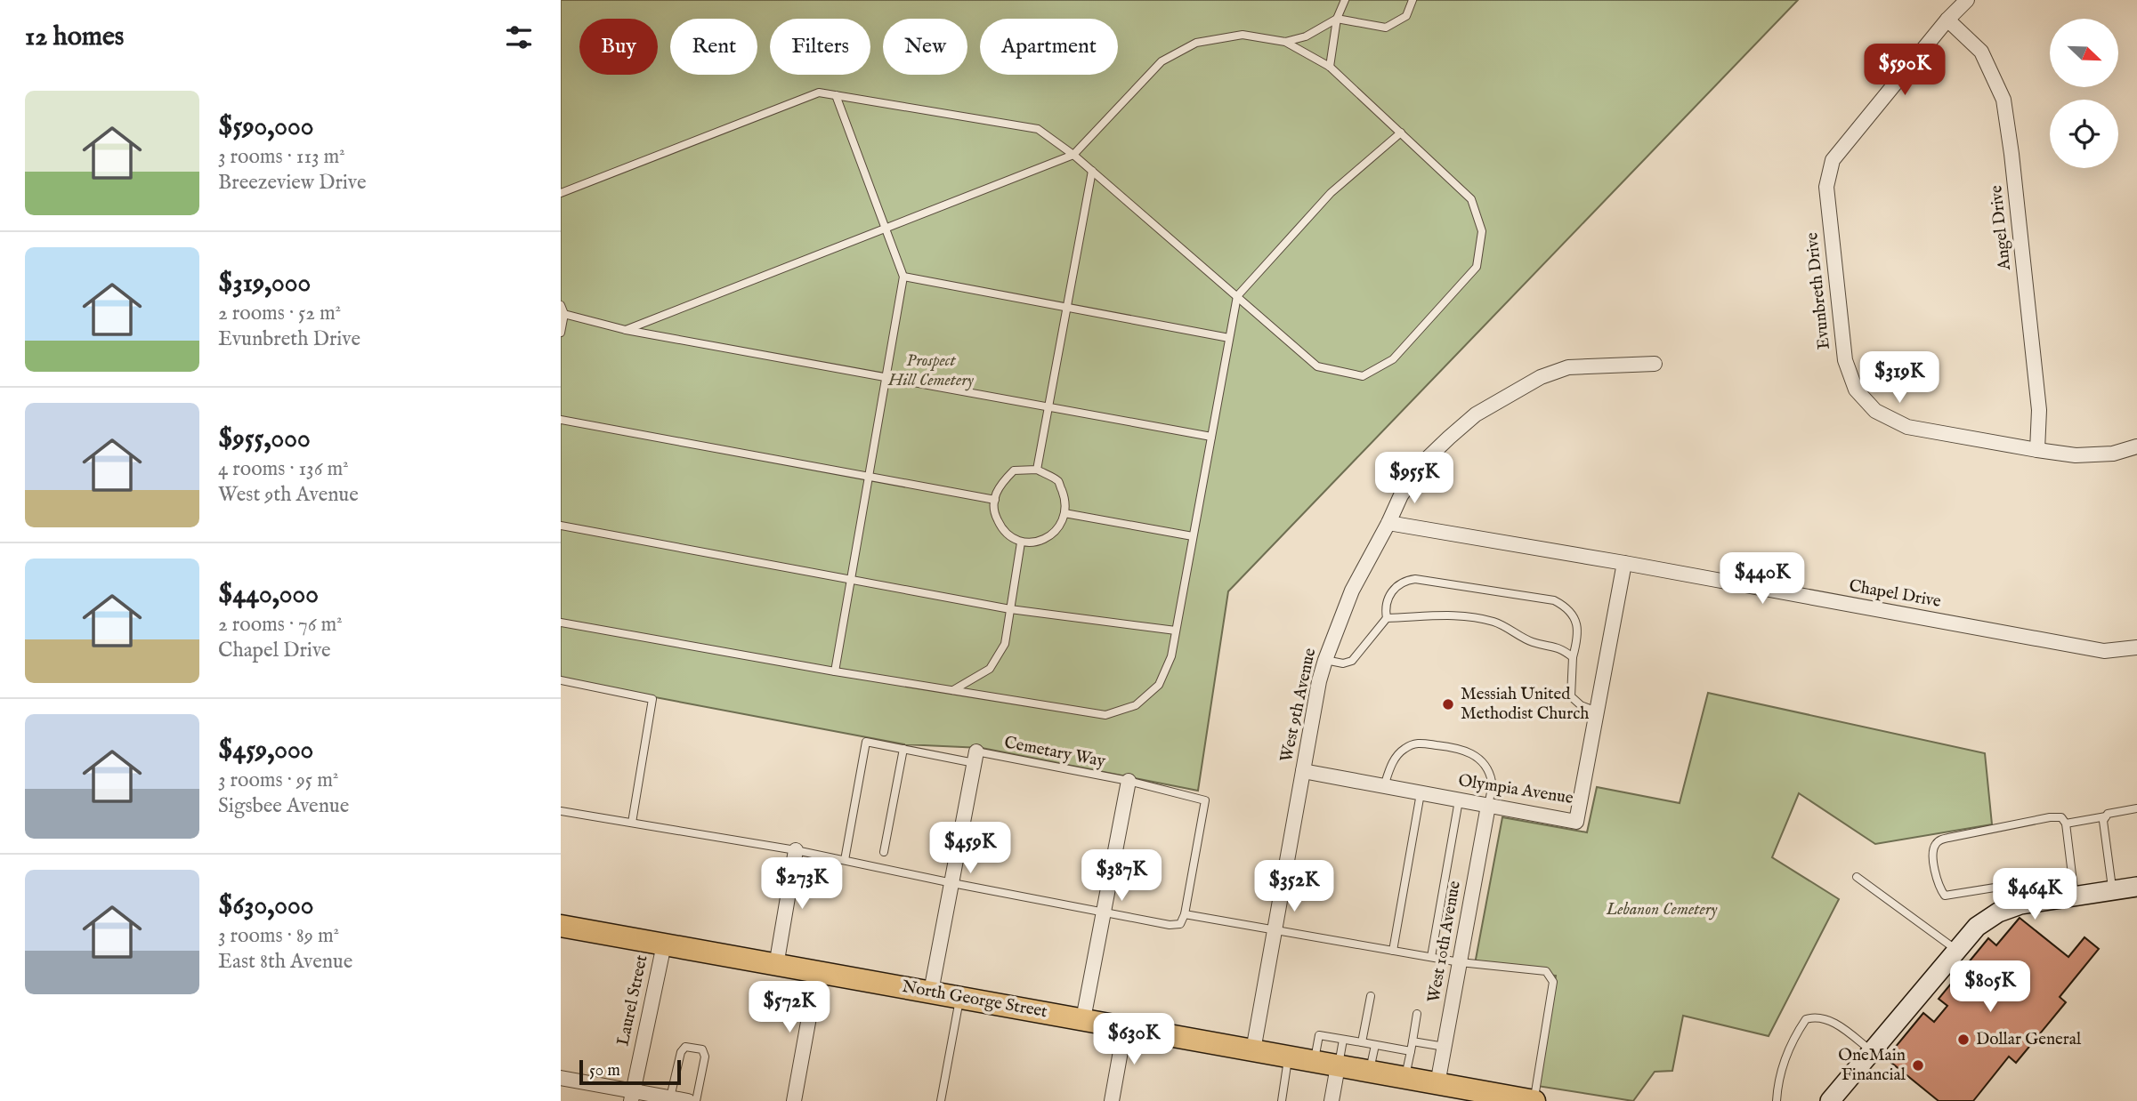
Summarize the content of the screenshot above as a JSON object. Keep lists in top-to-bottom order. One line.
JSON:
{"streets":{"main road":["North George Street"],"street":["Angel Drive","Evunbreth Drive","Chapel Drive","West 9th Avenue","Olympia Avenue","West 10th Avenue","Laurel Street"],"lane":["Cemetary Way"]},"crossings":[["Angel Drive","Evunbreth Drive"],["Chapel Drive","West 9th Avenue"],["Chapel Drive","Olympia Avenue"],["West 9th Avenue","Olympia Avenue"],["West 9th Avenue","North George Street"],["Olympia Avenue","West 10th Avenue"],["West 10th Avenue","North George Street"],["North George Street","Laurel Street"]],"parks":["Prospect Hill Cemetery","Lebanon Cemetery"],"places":["Messiah United Methodist Church","Dollar General","OneMain Financial"],"scale_bar":"50 m","north":"bottom right","page":{"heading":"12 homes","chip":["Buy","Rent","Filters","New","Apartment"],"price":["$590K","$319K","$955K","$440K","$459K","$387K","$273K","$352K","$464K","$805K","$572K","$630K"],"list":[{"name":"$590,000","note":"3 rooms · 113 m² · Breezeview Drive"},{"name":"$319,000","note":"2 rooms · 52 m² · Evunbreth Drive"},{"name":"$955,000","note":"4 rooms · 136 m² · West 9th Avenue"},{"name":"$440,000","note":"2 rooms · 76 m² · Chapel Drive"},{"name":"$459,000","note":"3 rooms · 95 m² · Sigsbee Avenue"},{"name":"$630,000","note":"3 rooms · 89 m² · East 8th Avenue"}],"scale":"50 m"}}
